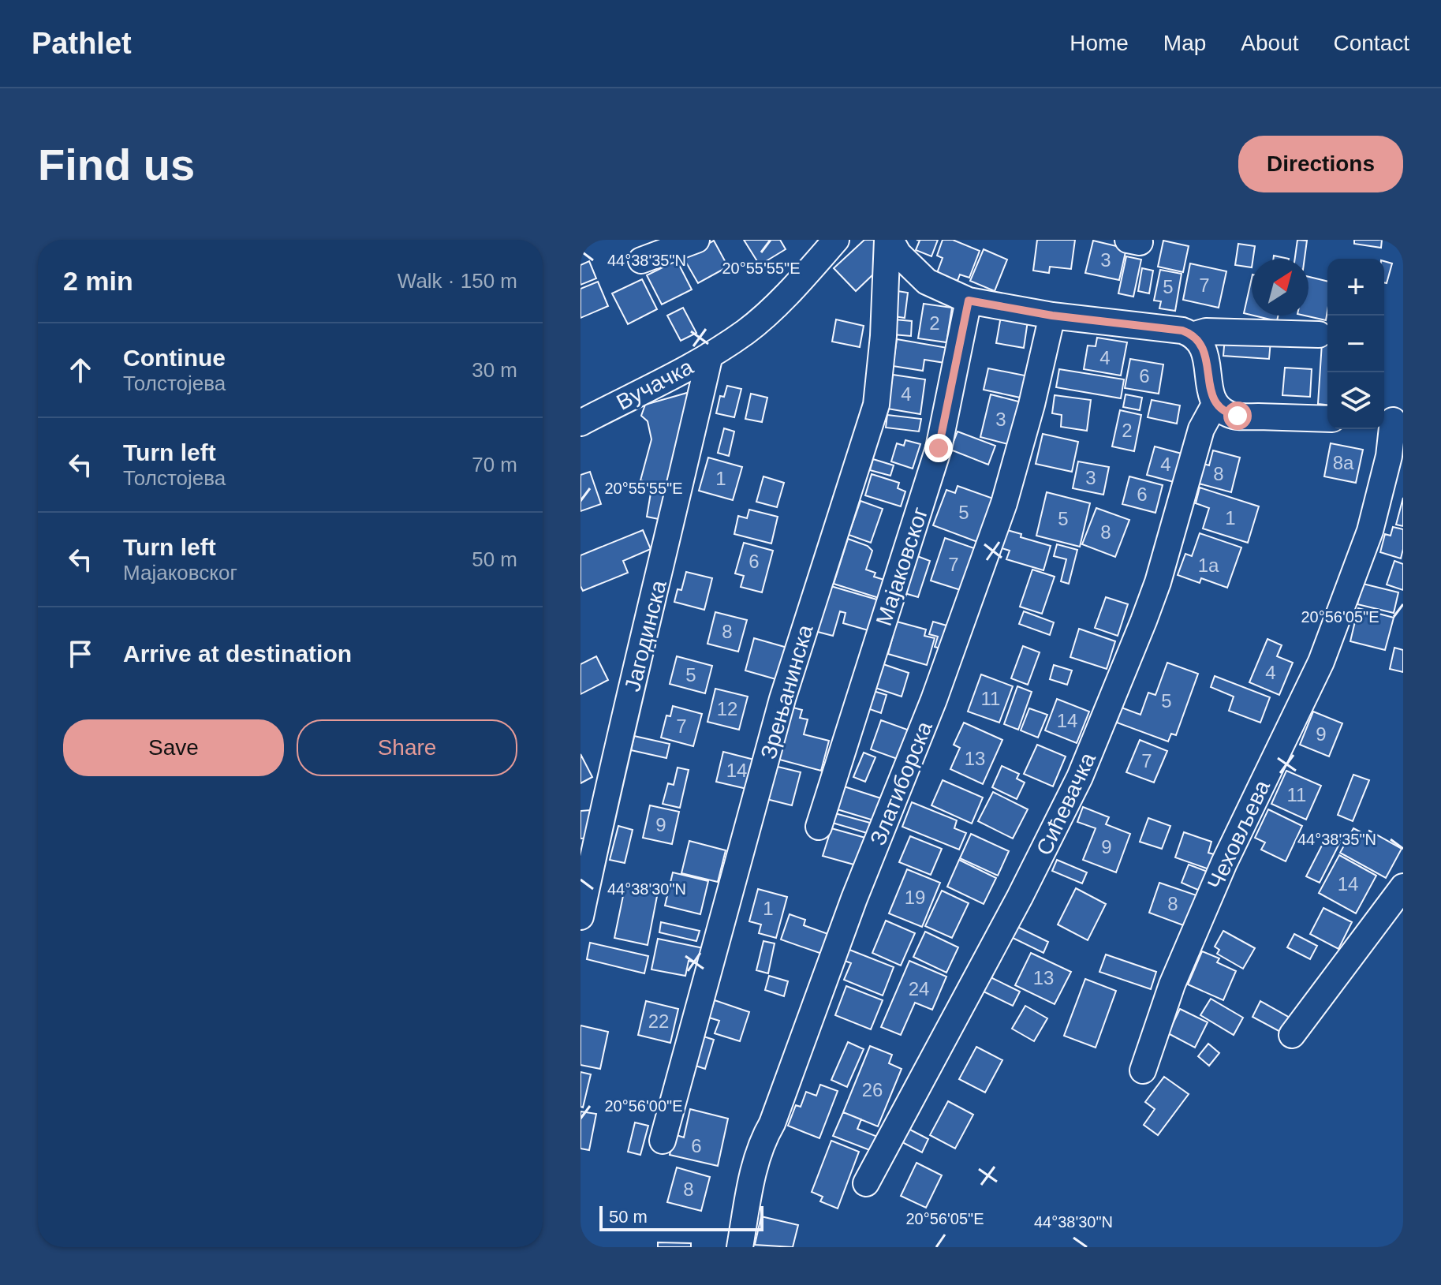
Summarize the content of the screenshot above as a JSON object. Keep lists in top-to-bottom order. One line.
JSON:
{"streets":{"street":["Вучачка","Мајаковског","Јагодинска","Зрењанинска","Златиборска","Сићевачка","Чеховљева"]},"crossings":[["Вучачка","Јагодинска"]],"house_numbers":["3","7","5","2","4","6","4","3","2","8a","4","8","3","1","6","5","1","5","8","6","7","1a","8","4","5","11","5","12","14","7","9","13","7","14","11","9","9","14","19","8","1","13","24","22","26","6","8"],"scale_bar":"50 m","north":"top right","page":{"header":"Pathlet","nav":["Home","Map","About","Contact"],"buttons":["Directions",["Save","Share"]],"title":"Find us","heading":["2 min","Walk · 150 m"],"map_buttons":["+","−"],"list":[["Continue","Толстојева","30 m"],["Turn left","Толстојева","70 m"],["Turn left","Мајаковског","50 m"],"Arrive at destination"],"scale":"50 m"},"coordinates":["44°38'35\"N","20°55'55\"E","20°56'05\"E","44°38'30\"N","20°56'00\"E"]}
